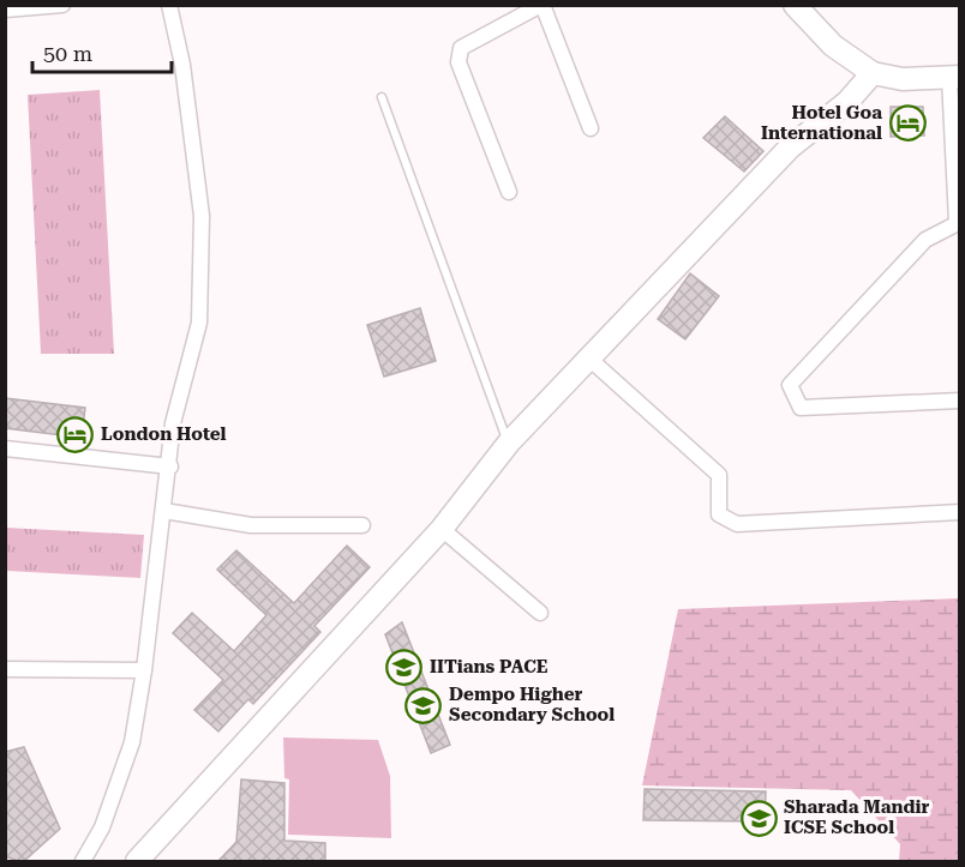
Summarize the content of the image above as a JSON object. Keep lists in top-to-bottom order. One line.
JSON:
{"places":{"hotel":["Hotel Goa International","London Hotel"],"school or university":["IITians PACE","Dempo Higher Secondary School","Sharada Mandir ICSE School"]},"scale_bar":"50 m"}
